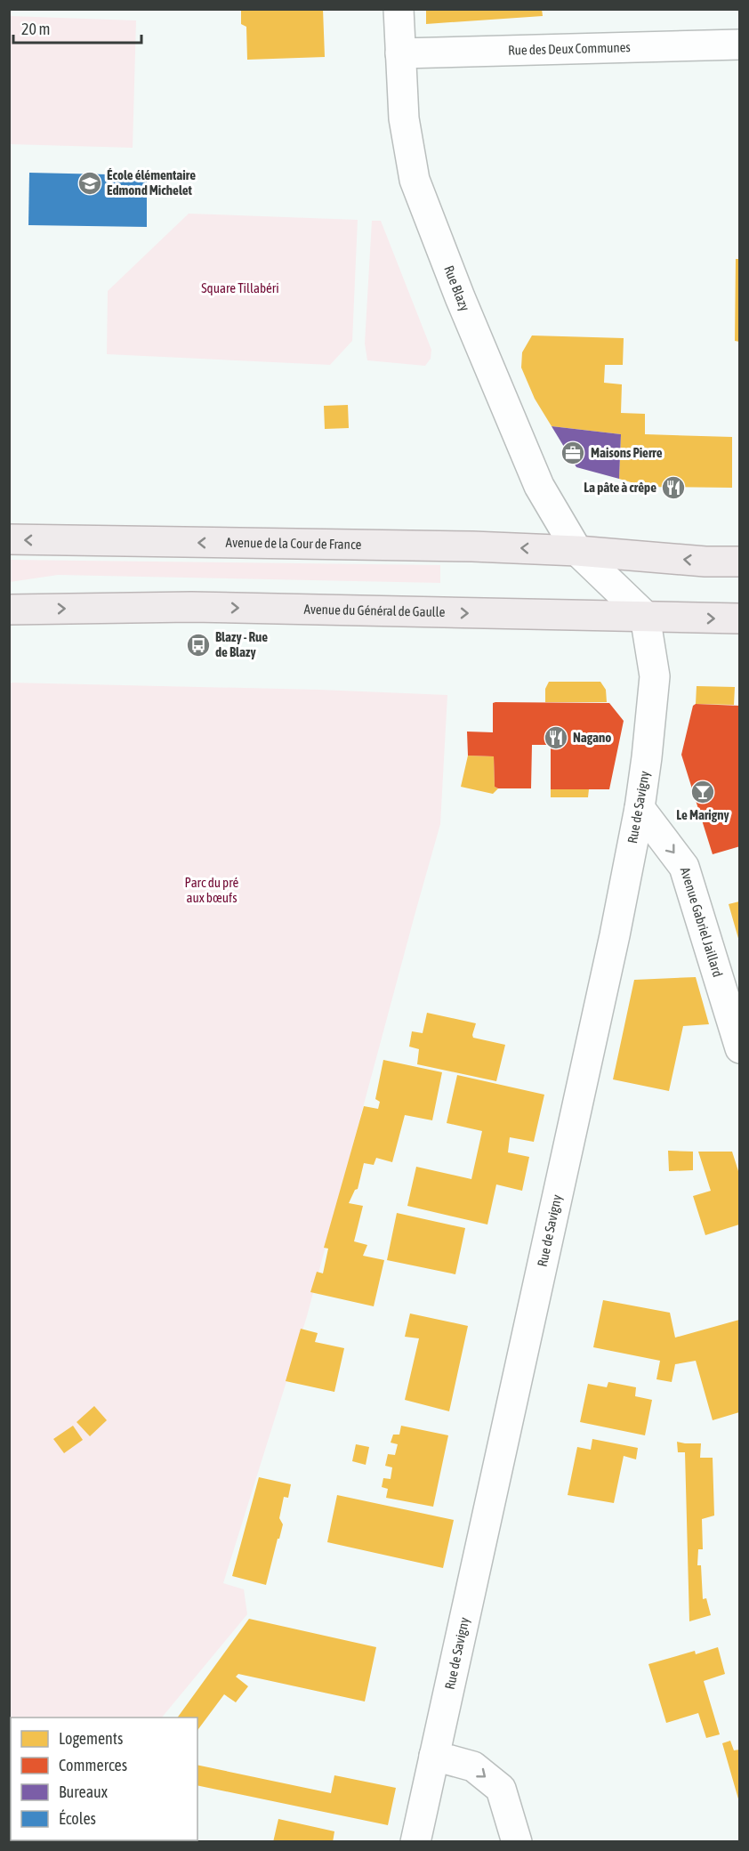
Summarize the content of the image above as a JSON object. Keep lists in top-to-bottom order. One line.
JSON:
{"streets":{"main road":["Avenue de la Cour de France","Avenue du Général de Gaulle"],"street":["Rue des Deux Communes","Rue Blazy","Rue de Savigny","Avenue Gabriel Jaillard"]},"crossings":[["Rue des Deux Communes","Rue Blazy"],["Rue Blazy","Avenue de la Cour de France"],["Avenue du Général de Gaulle","Rue de Savigny"],["Rue de Savigny","Avenue Gabriel Jaillard"]],"one_way":["Avenue de la Cour de France","Avenue du Général de Gaulle","Avenue Gabriel Jaillard"],"parks":["Square Tillabéri","Parc du pré aux bœufs"],"places":{"school or university":["École élémentaire Edmond Michelet"],"office":["Maisons Pierre"],"restaurant":["La pâte à crêpe","Nagano"],"bus stop":["Blazy - Rue de Blazy"],"bar":["Le Marigny"]},"legend":["Logements","Commerces","Bureaux","Écoles"],"scale_bar":"20 m"}
